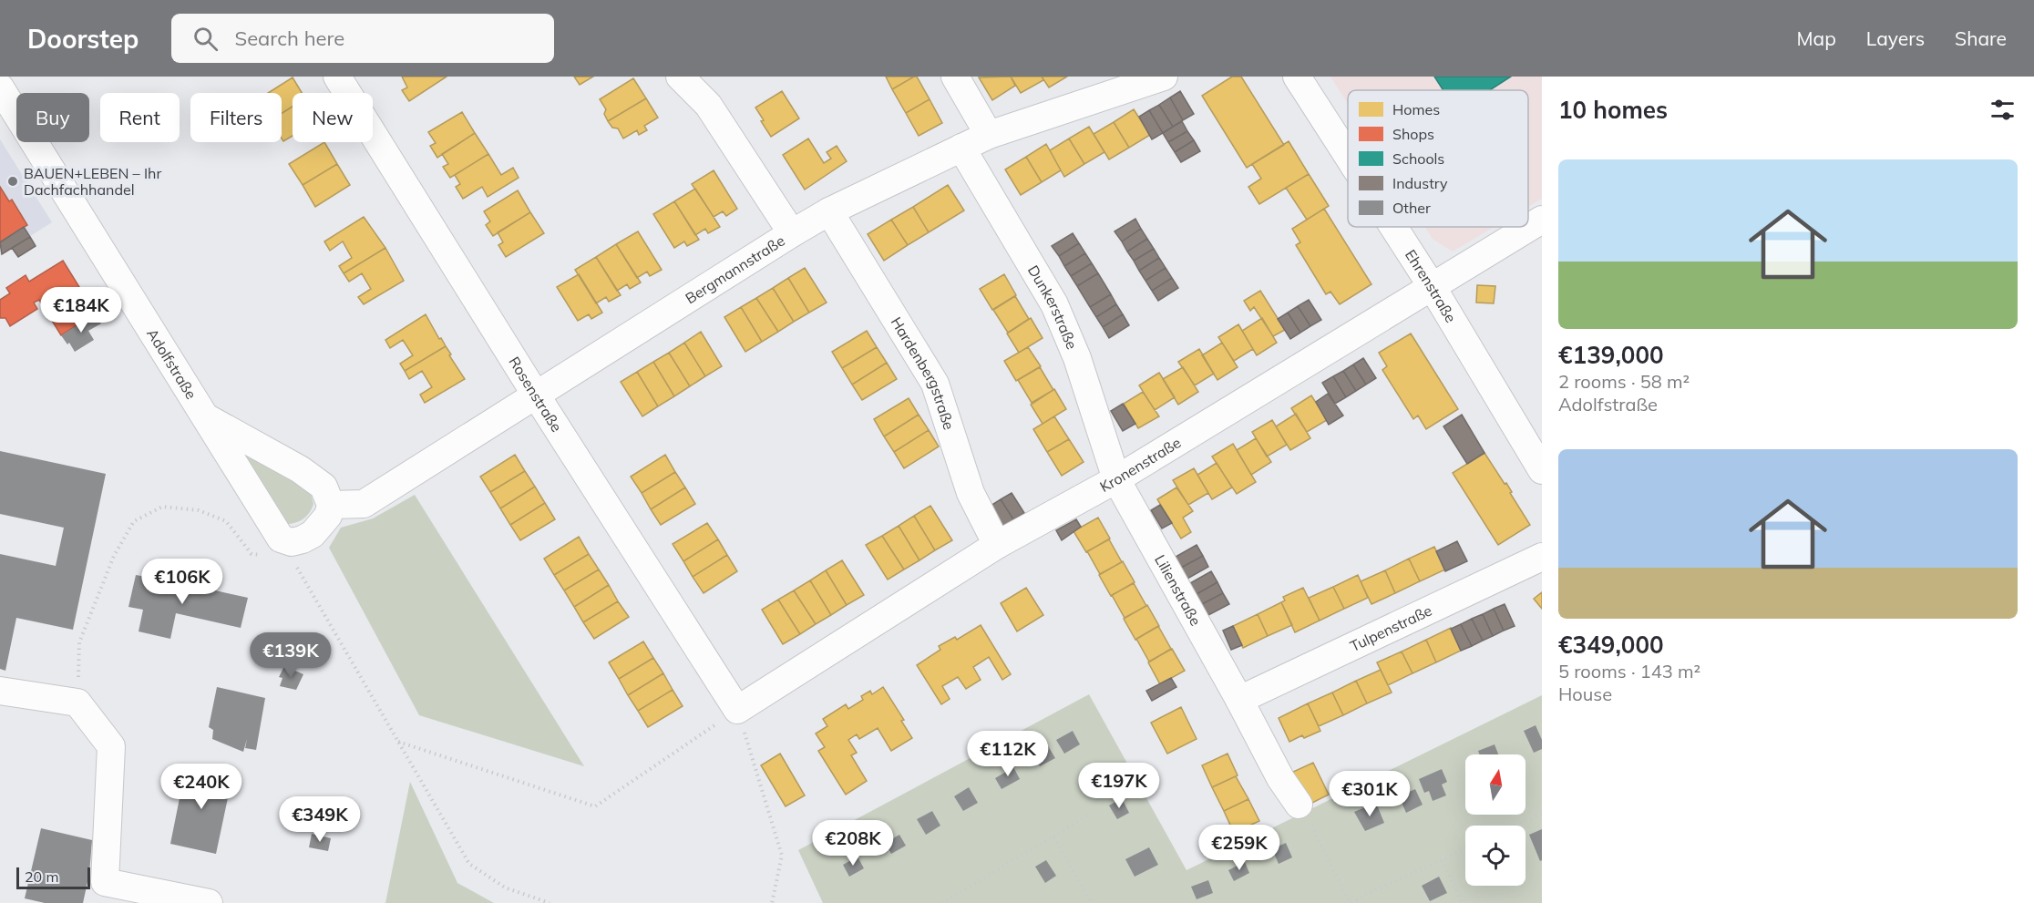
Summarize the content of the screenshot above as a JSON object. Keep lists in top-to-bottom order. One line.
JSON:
{"streets":{"street":["Bergmannstraße","Ehrenstraße","Dunkerstraße","Adolfstraße","Hardenbergstraße","Rosenstraße","Kronenstraße","Lilienstraße","Tulpenstraße"]},"crossings":[["Bergmannstraße","Dunkerstraße"],["Bergmannstraße","Adolfstraße"],["Bergmannstraße","Hardenbergstraße"],["Bergmannstraße","Rosenstraße"],["Ehrenstraße","Kronenstraße"],["Dunkerstraße","Kronenstraße"],["Dunkerstraße","Lilienstraße"],["Hardenbergstraße","Kronenstraße"],["Rosenstraße","Kronenstraße"],["Kronenstraße","Lilienstraße"],["Lilienstraße","Tulpenstraße"]],"places":["BAUEN+LEBEN – Ihr Dachfachhandel"],"legend":["Homes","Shops","Schools","Industry","Other"],"scale_bar":"20 m","north":"top","page":{"header":"Doorstep","search":"Search here","nav":["Map","Layers","Share"],"heading":"10 homes","chip":["Buy","Rent","Filters","New"],"list":[{"name":"€139,000","note":"2 rooms · 58 m² · Adolfstraße"},{"name":"€349,000","note":"5 rooms · 143 m² · House"}],"price":["€184K","€106K","€139K","€112K","€197K","€240K","€301K","€349K","€208K","€259K"],"scale":"20 m"}}
